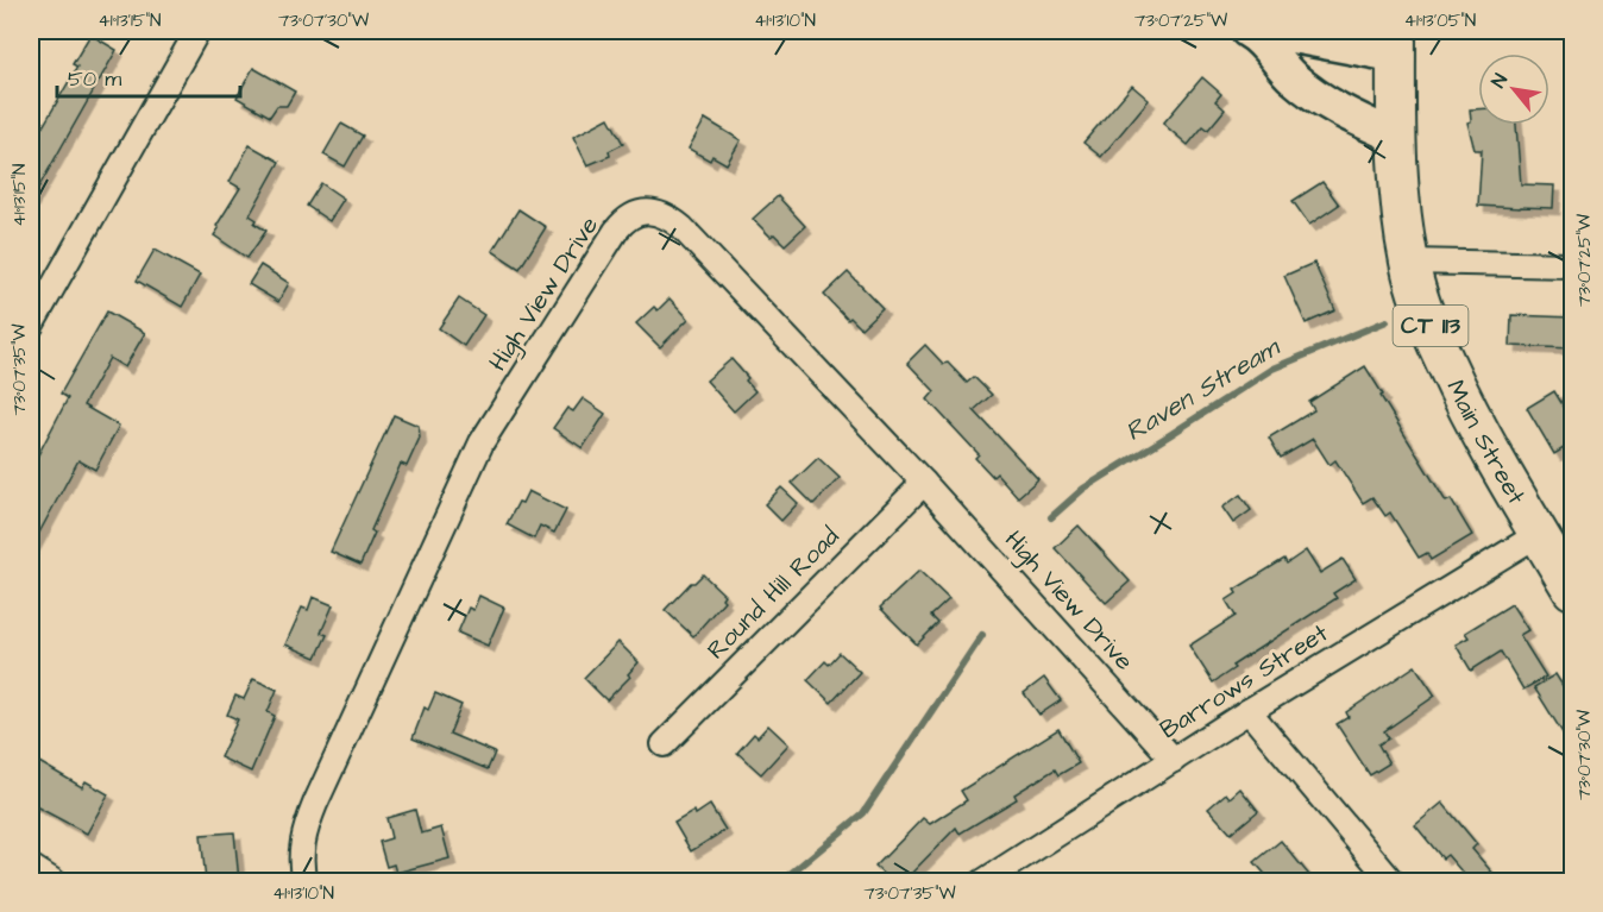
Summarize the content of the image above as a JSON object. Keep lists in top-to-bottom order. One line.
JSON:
{"streets":{"main road":["CT 113","Main Street"],"street":["High View Drive","Round Hill Road","Barrows Street"]},"crossings":[["High View Drive","Round Hill Road"],["High View Drive","Barrows Street"],["Main Street","Barrows Street"]],"water":["Raven Stream"],"scale_bar":"50 m","north":"top left","coordinates":["41°13'15\"N","73°07'30\"W","41°13'10\"N","73°07'25\"W","41°13'05\"N","73°07'35\"W"]}
